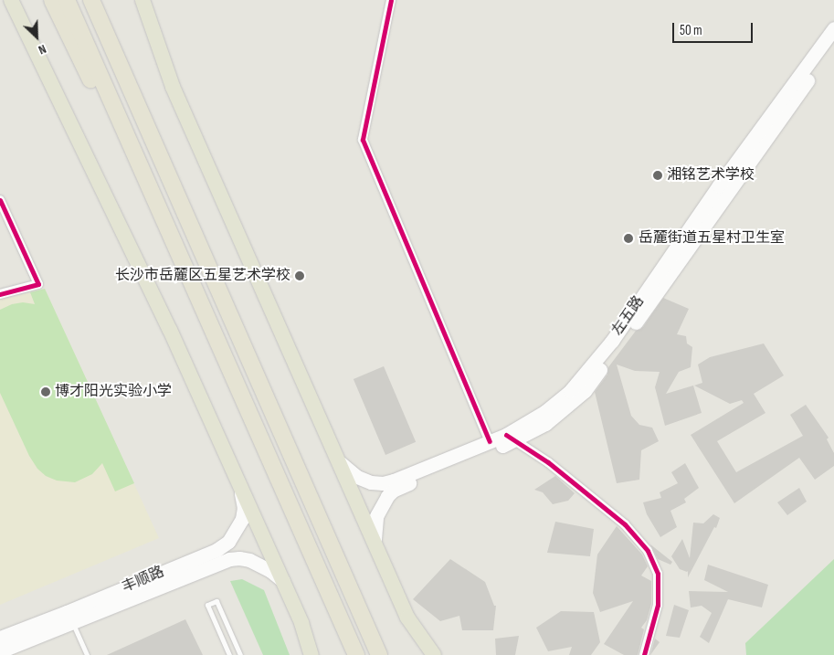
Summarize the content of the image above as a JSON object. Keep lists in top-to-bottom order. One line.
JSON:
{"streets":{"main road":["左五路","丰顺路"]},"places":["湘铭艺术学校","岳麓街道五星村卫生室","长沙市岳麓区五星艺术学校","博才阳光实验小学"],"scale_bar":"50 m","north":"bottom right"}
